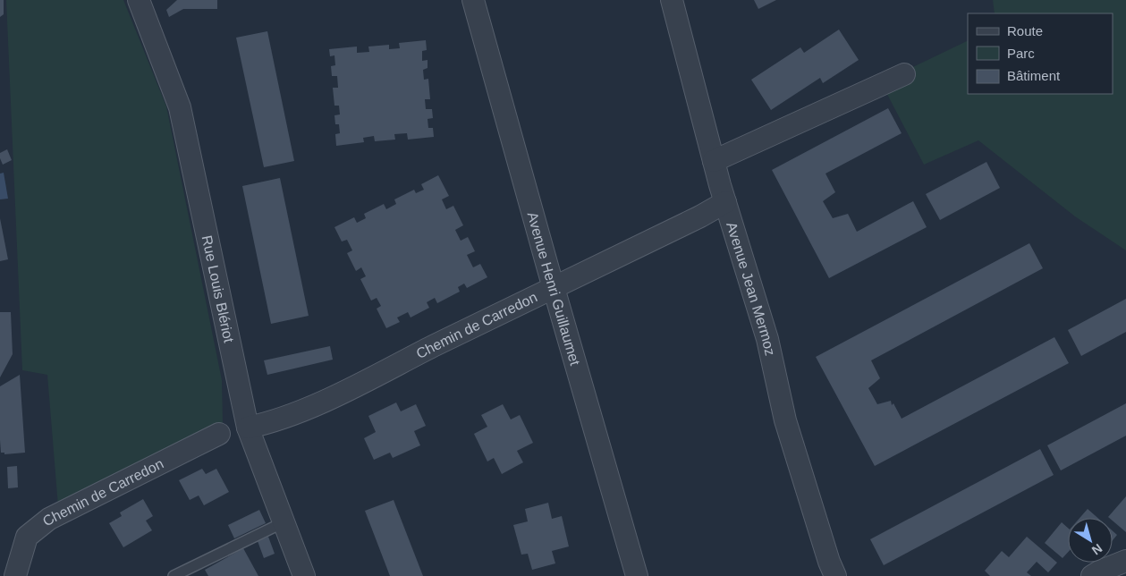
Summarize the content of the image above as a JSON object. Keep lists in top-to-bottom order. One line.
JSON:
{"streets":{"street":["Avenue Henri Guillaumet","Rue Louis Blériot","Avenue Jean Mermoz","Chemin de Carredon"]},"crossings":[["Avenue Henri Guillaumet","Chemin de Carredon"],["Rue Louis Blériot","Chemin de Carredon"],["Avenue Jean Mermoz","Chemin de Carredon"]],"legend":["Route","Parc","Bâtiment"],"north":"bottom right"}
